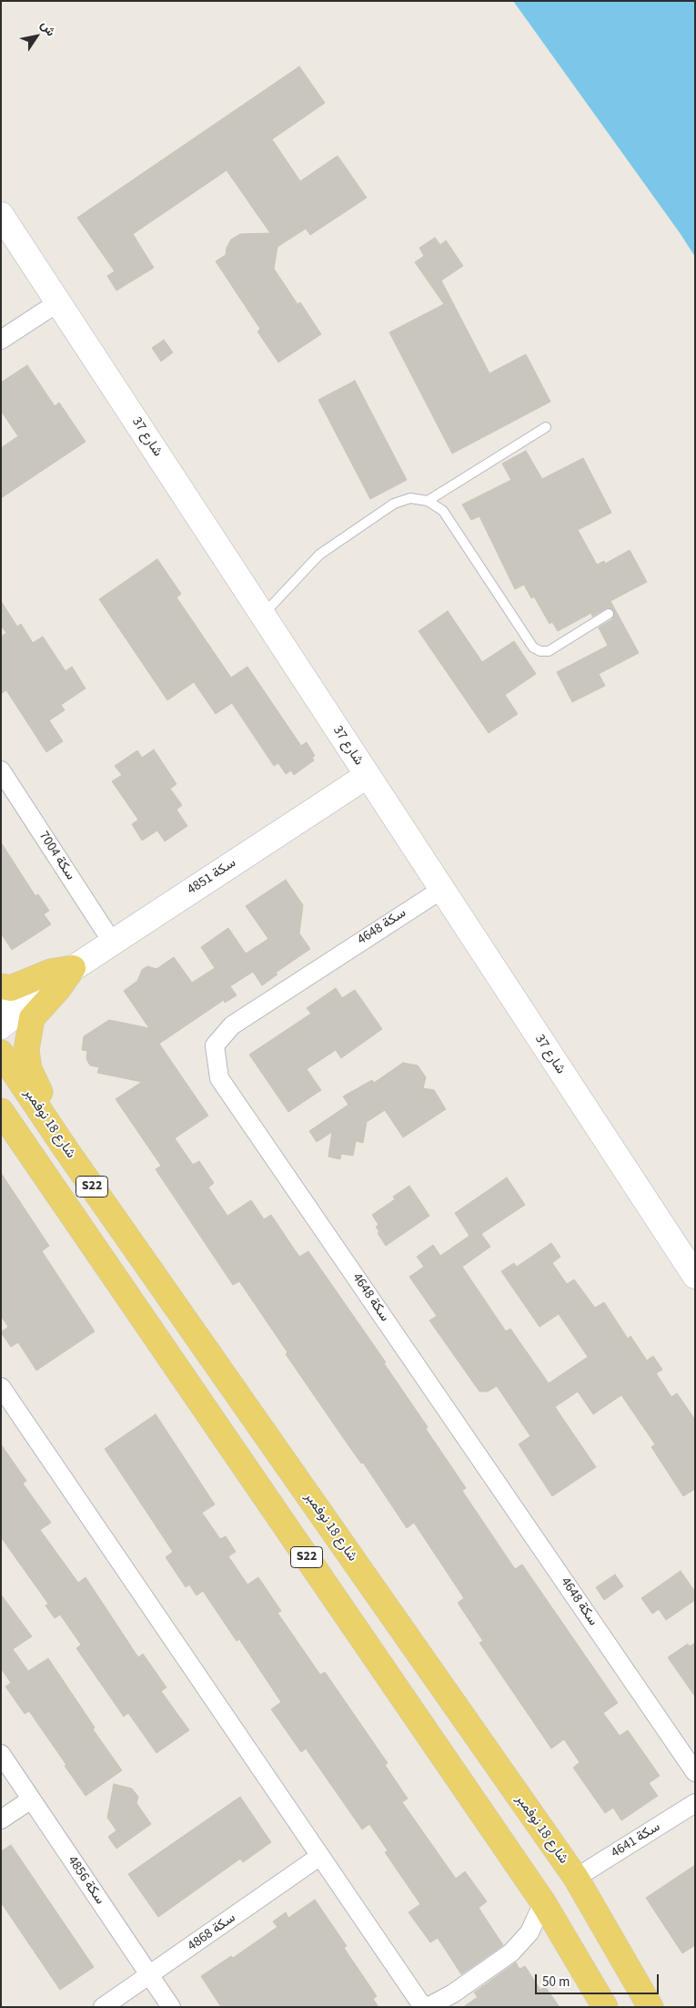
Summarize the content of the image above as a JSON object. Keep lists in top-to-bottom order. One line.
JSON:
{"streets":{"main road":["شارع 18 نوفمبر","S22"],"street":["شارع 37","سكة 7004","سكة 4851","سكة 4648","سكة 4641","سكة 4856","سكة 4868"]},"crossings":[["شارع 37","سكة 4851"],["شارع 37","سكة 4648"],["سكة 7004","سكة 4851"],["شارع 18 نوفمبر","سكة 4641"],["سكة 4856","سكة 4868"]],"scale_bar":"50 m","north":"top right"}
